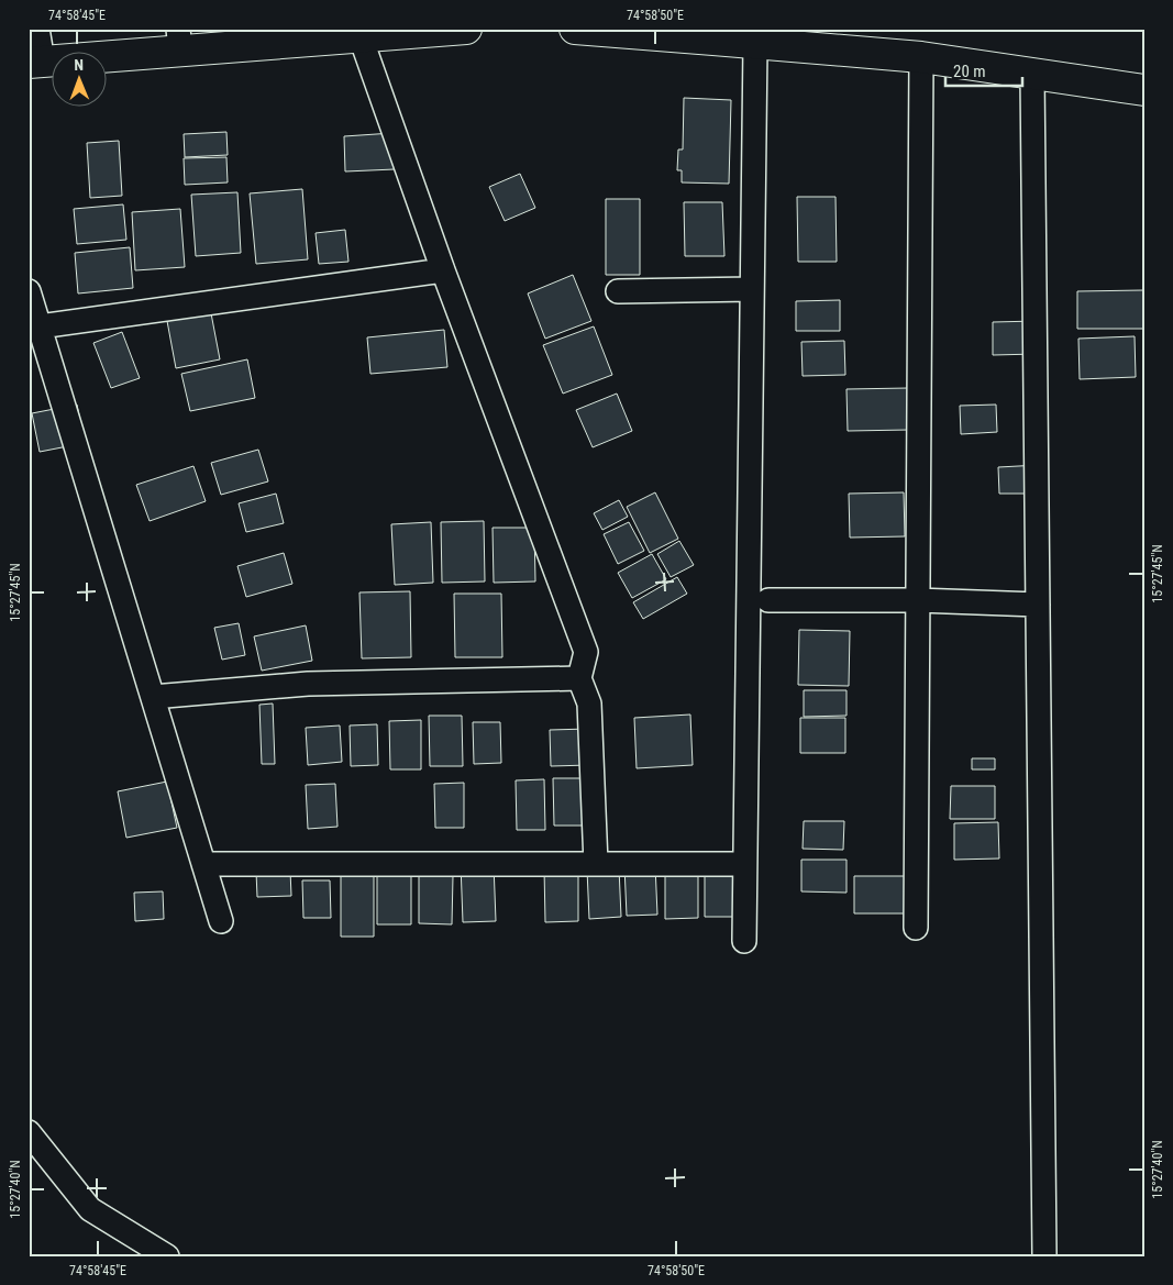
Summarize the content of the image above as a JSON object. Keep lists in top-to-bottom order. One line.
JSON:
{"scale_bar":"20 m","north":"top","coordinates":["74°58'45\"E","74°58'50\"E","15°27'45\"N","15°27'40\"N"]}
